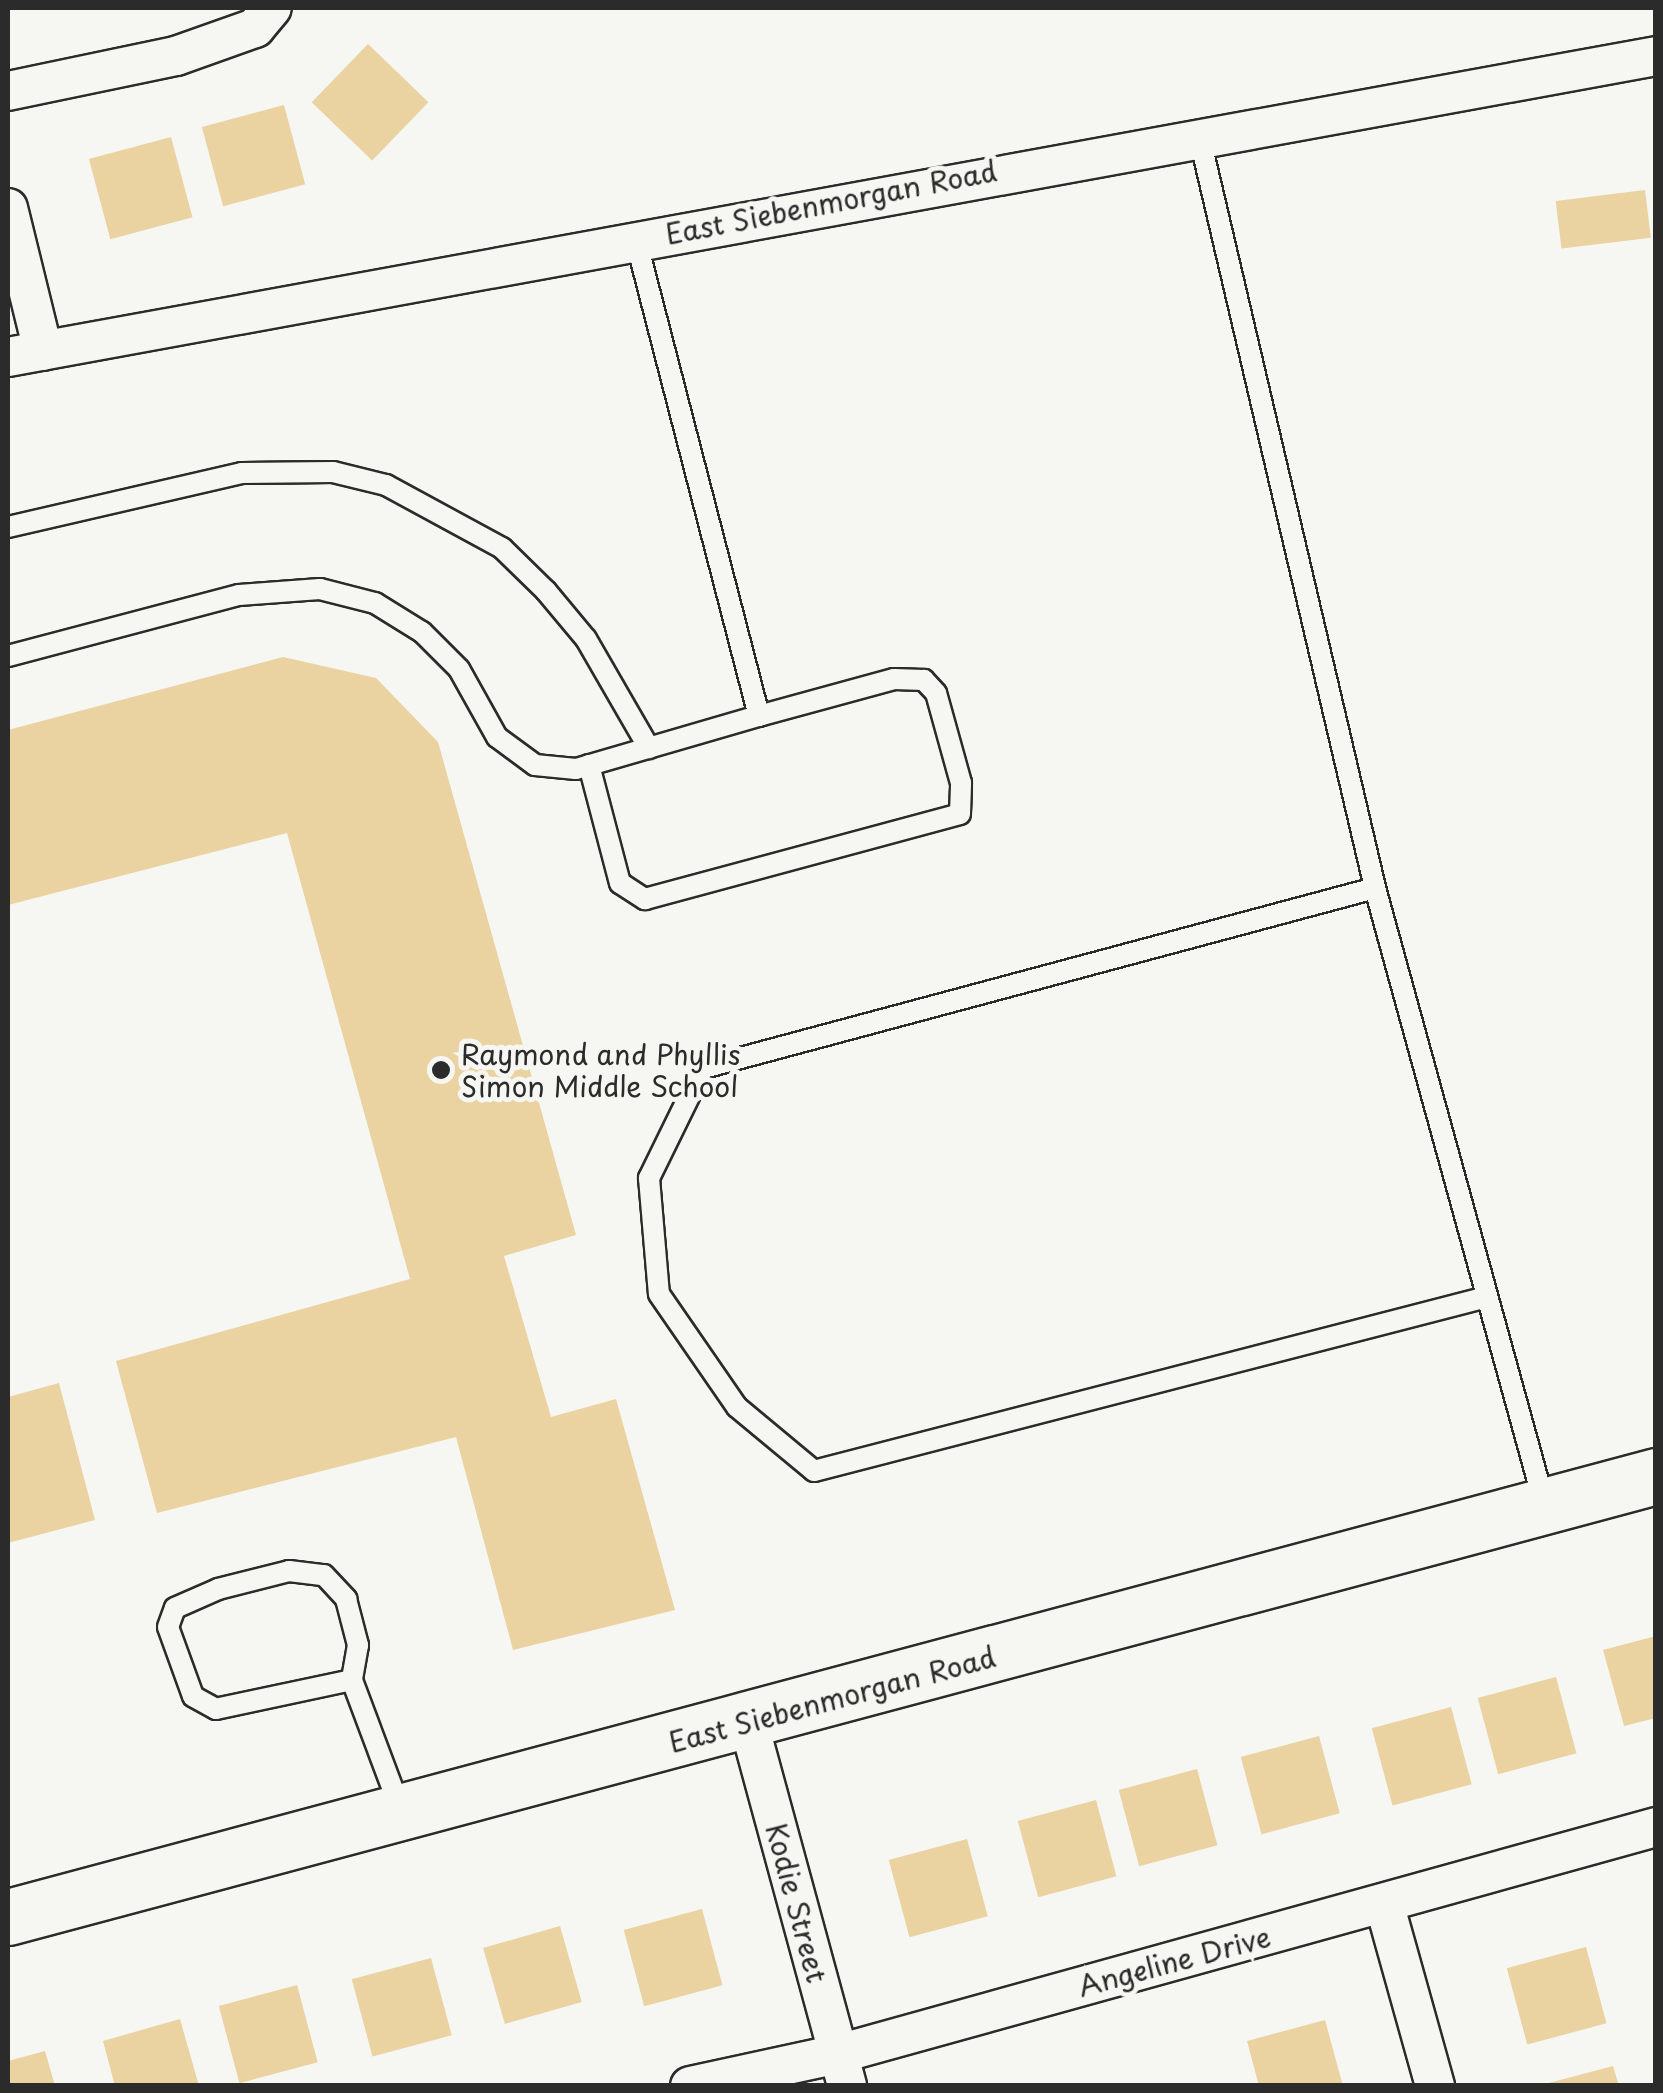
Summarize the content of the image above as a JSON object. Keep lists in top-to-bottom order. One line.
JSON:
{"streets":{"street":["East Siebenmorgan Road","Kodie Street","Angeline Drive"]},"crossings":[["East Siebenmorgan Road","Kodie Street"],["Kodie Street","Angeline Drive"]],"places":["Raymond and Phyllis Simon Middle School"]}
